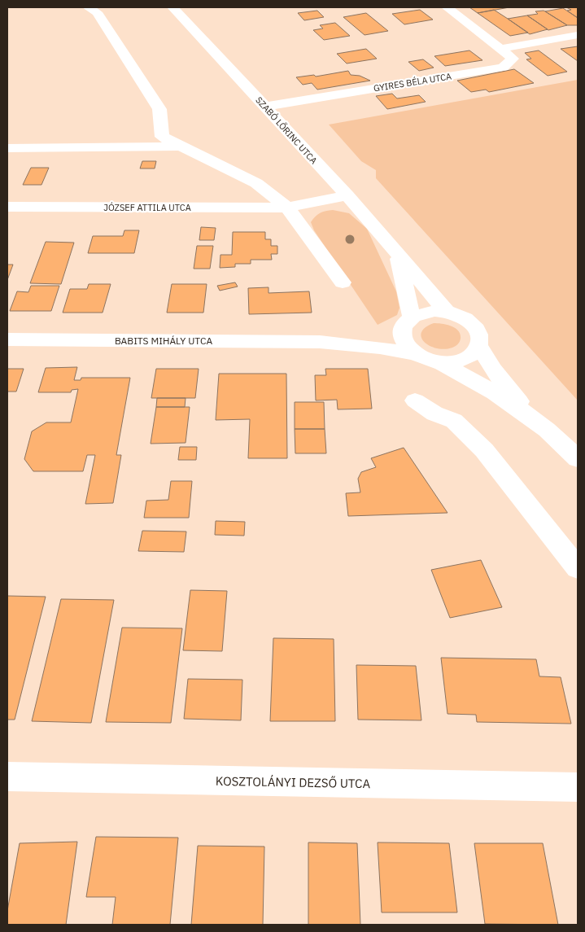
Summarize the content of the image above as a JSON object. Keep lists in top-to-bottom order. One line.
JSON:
{"streets":{"street":["GYIRES BÉLA UTCA","SZABÓ LŐRINC UTCA","JÓZSEF ATTILA UTCA","BABITS MIHÁLY UTCA","KOSZTOLÁNYI DEZSŐ UTCA"]},"crossings":[["GYIRES BÉLA UTCA","SZABÓ LŐRINC UTCA"],["SZABÓ LŐRINC UTCA","JÓZSEF ATTILA UTCA"],["SZABÓ LŐRINC UTCA","BABITS MIHÁLY UTCA"]]}
